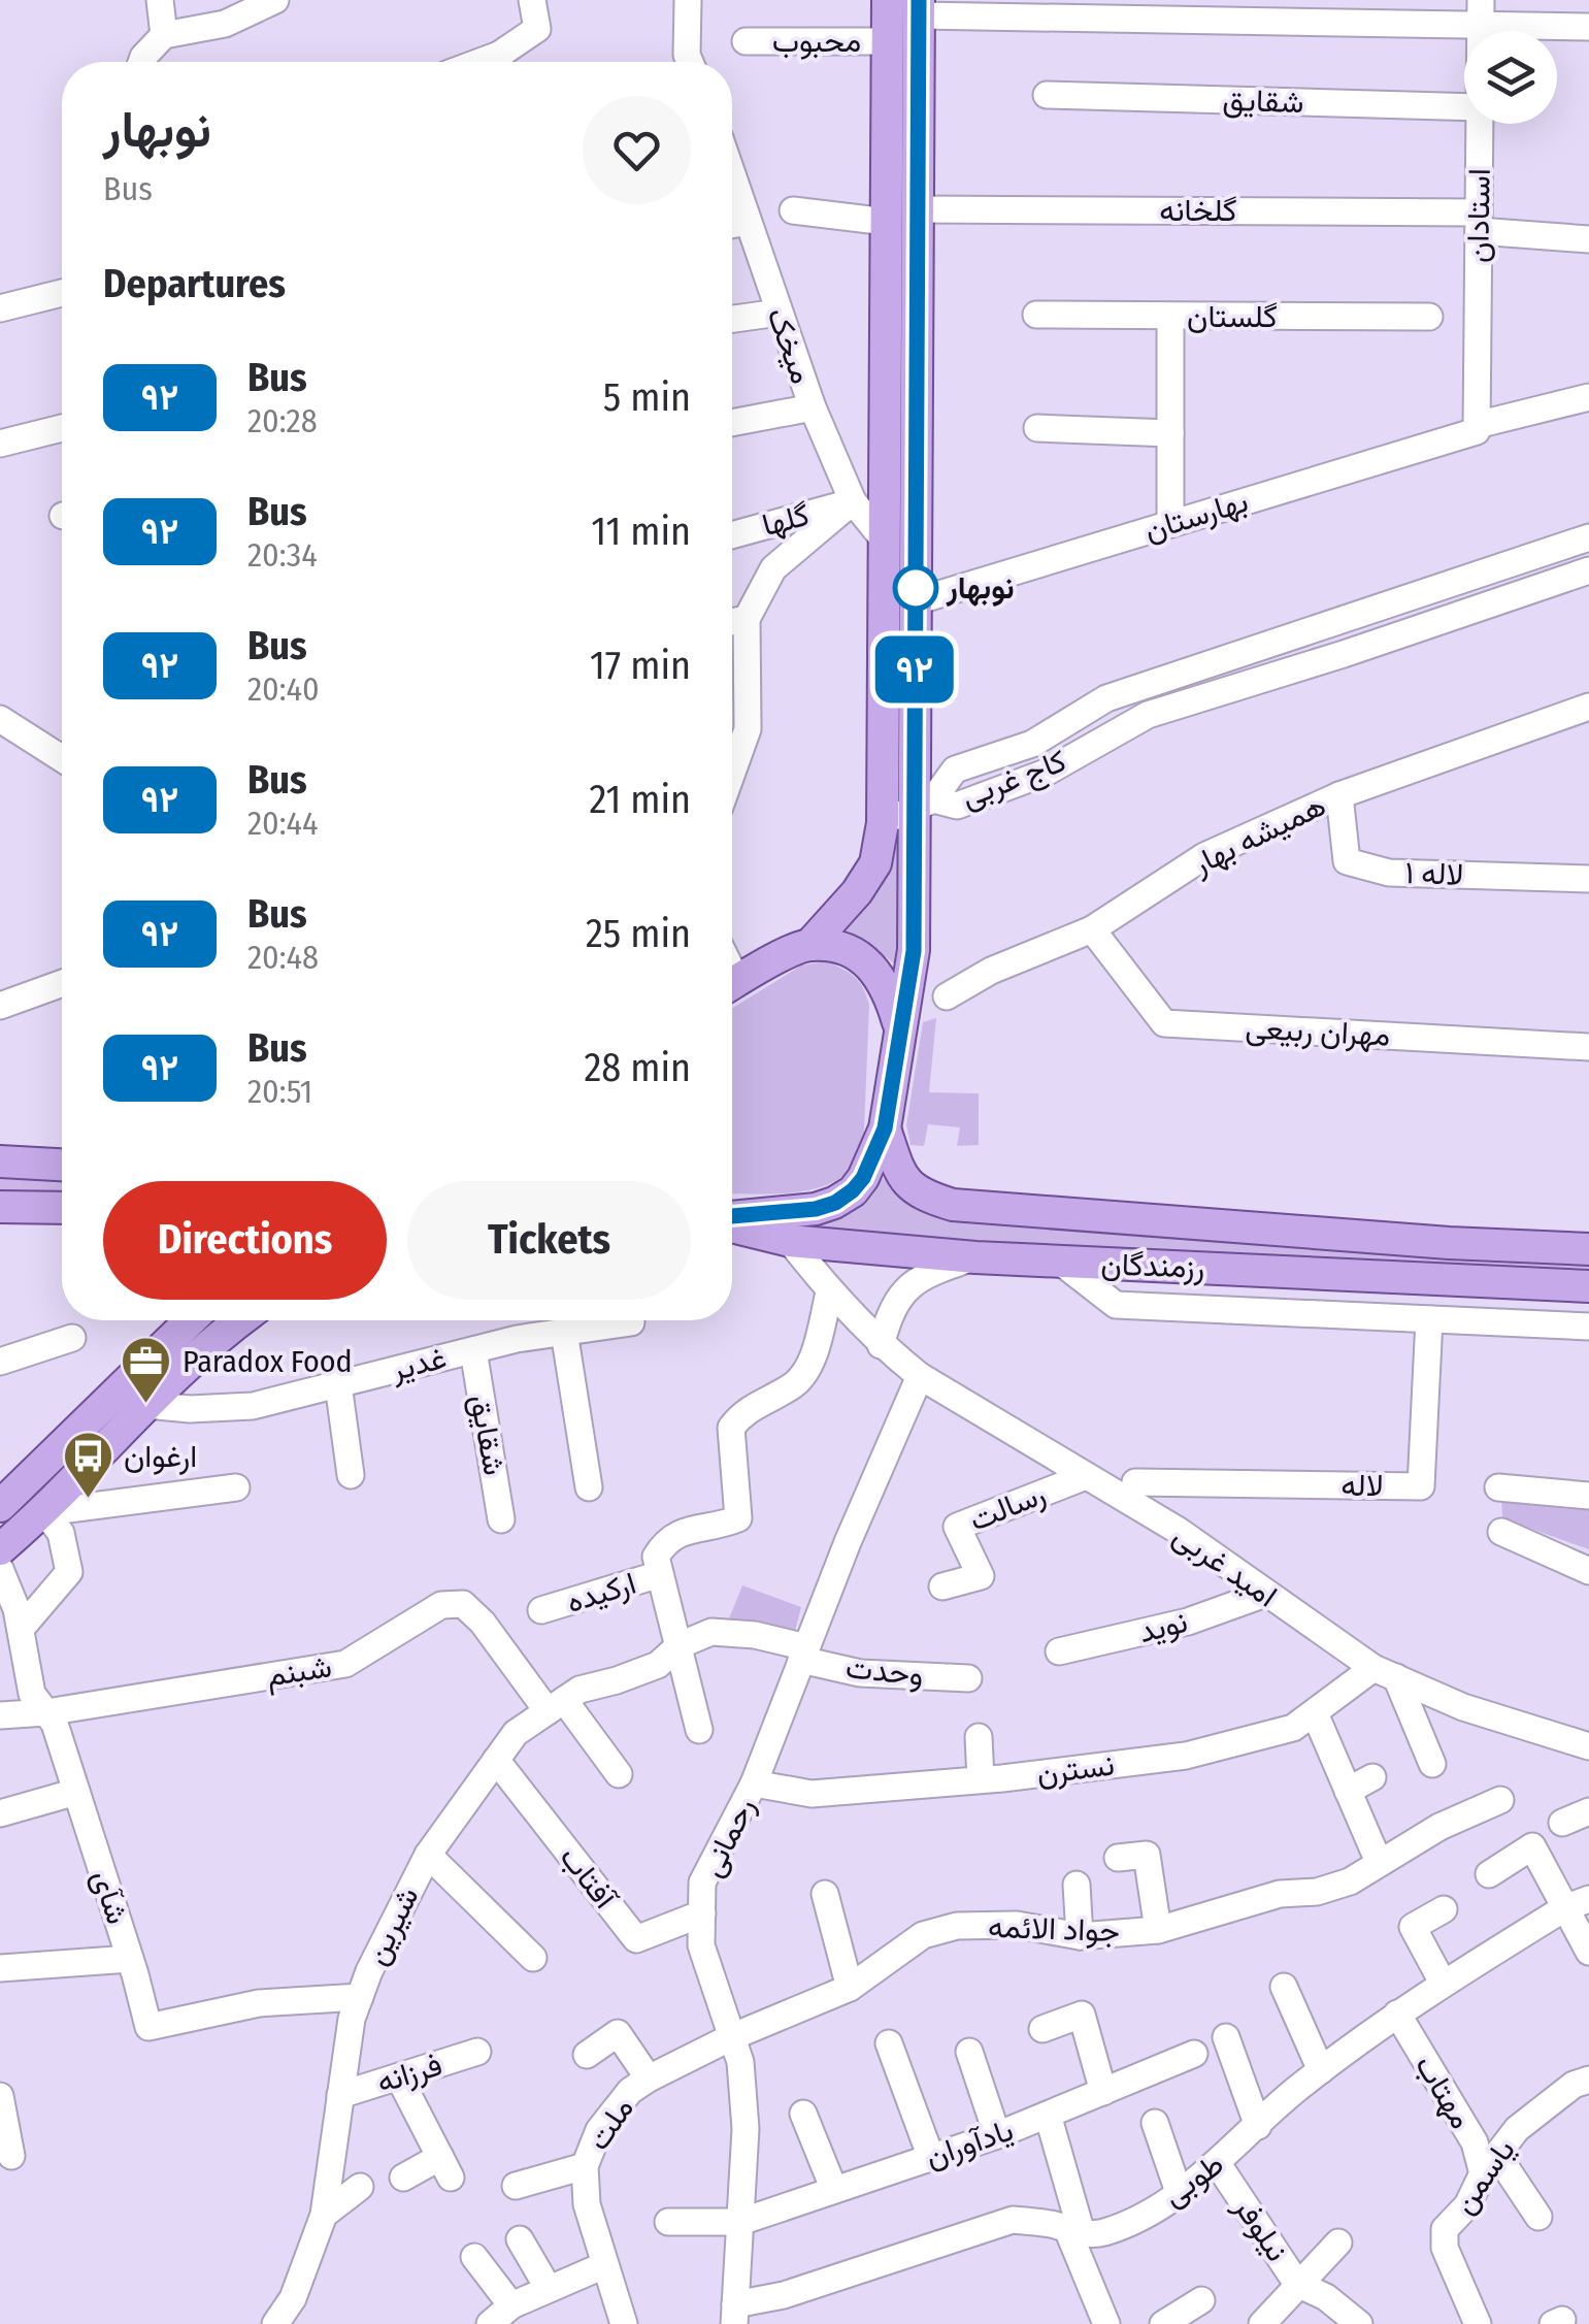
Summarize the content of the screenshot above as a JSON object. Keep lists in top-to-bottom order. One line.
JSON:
{"streets":{"main road":["رزمندگان"],"street":["محبوب","شقایق","گلخانه","استادان","گلستان","میخک","بهارستان","گلها","کاج غربی","همیشه بهار","لاله ۱","مهران ربیعی","غدیر","لاله","رسالت","امید غربی","ارکیده","نوید","شبنم","وحدت","نسترن","رحمانی","آفتاب","شآی","شیرین","جواد الائمه","فرزانه","مهتاب","ملت","یادآوران","یاسمن","طوبی","نیلوفر"]},"crossings":[["شقایق","غدیر"],["گلخانه","استادان"],["استادان","بهارستان"],["میخک","گلها"],["همیشه بهار","لاله ۱"],["همیشه بهار","مهران ربیعی"],["رزمندگان","امید غربی"],["رسالت","امید غربی"],["امید غربی","نوید"],["امید غربی","نسترن"],["امید غربی","رحمانی"],["شبنم","شآی"],["شبنم","شیرین"],["وحدت","رحمانی"],["وحدت","شیرین"],["نسترن","رحمانی"],["رحمانی","آفتاب"],["رحمانی","شیرین"],["رحمانی","جواد الائمه"],["رحمانی","ملت"],["رحمانی","یادآوران"],["رحمانی","طوبی"],["آفتاب","شیرین"],["شآی","شیرین"],["شیرین","فرزانه"],["جواد الائمه","ملت"],["مهتاب","یاسمن"],["مهتاب","طوبی"],["طوبی","نیلوفر"]],"places":{"other":["نوبهار"],"office":["Paradox Food"],"bus stop":["ارغوان"]},"lines":["bus line ۹۲"],"page":{"on_map":"۹۲","heading":[["نوبهار","Bus"],"Departures"],"list":[{"mark":"۹۲","name":"Bus","note":"20:28","value":"5 min"},{"mark":"۹۲","name":"Bus","note":"20:34","value":"11 min"},{"mark":"۹۲","name":"Bus","note":"20:40","value":"17 min"},{"mark":"۹۲","name":"Bus","note":"20:44","value":"21 min"},{"mark":"۹۲","name":"Bus","note":"20:48","value":"25 min"},{"mark":"۹۲","name":"Bus","note":"20:51","value":"28 min"}],"buttons":["Directions","Tickets"]}}
